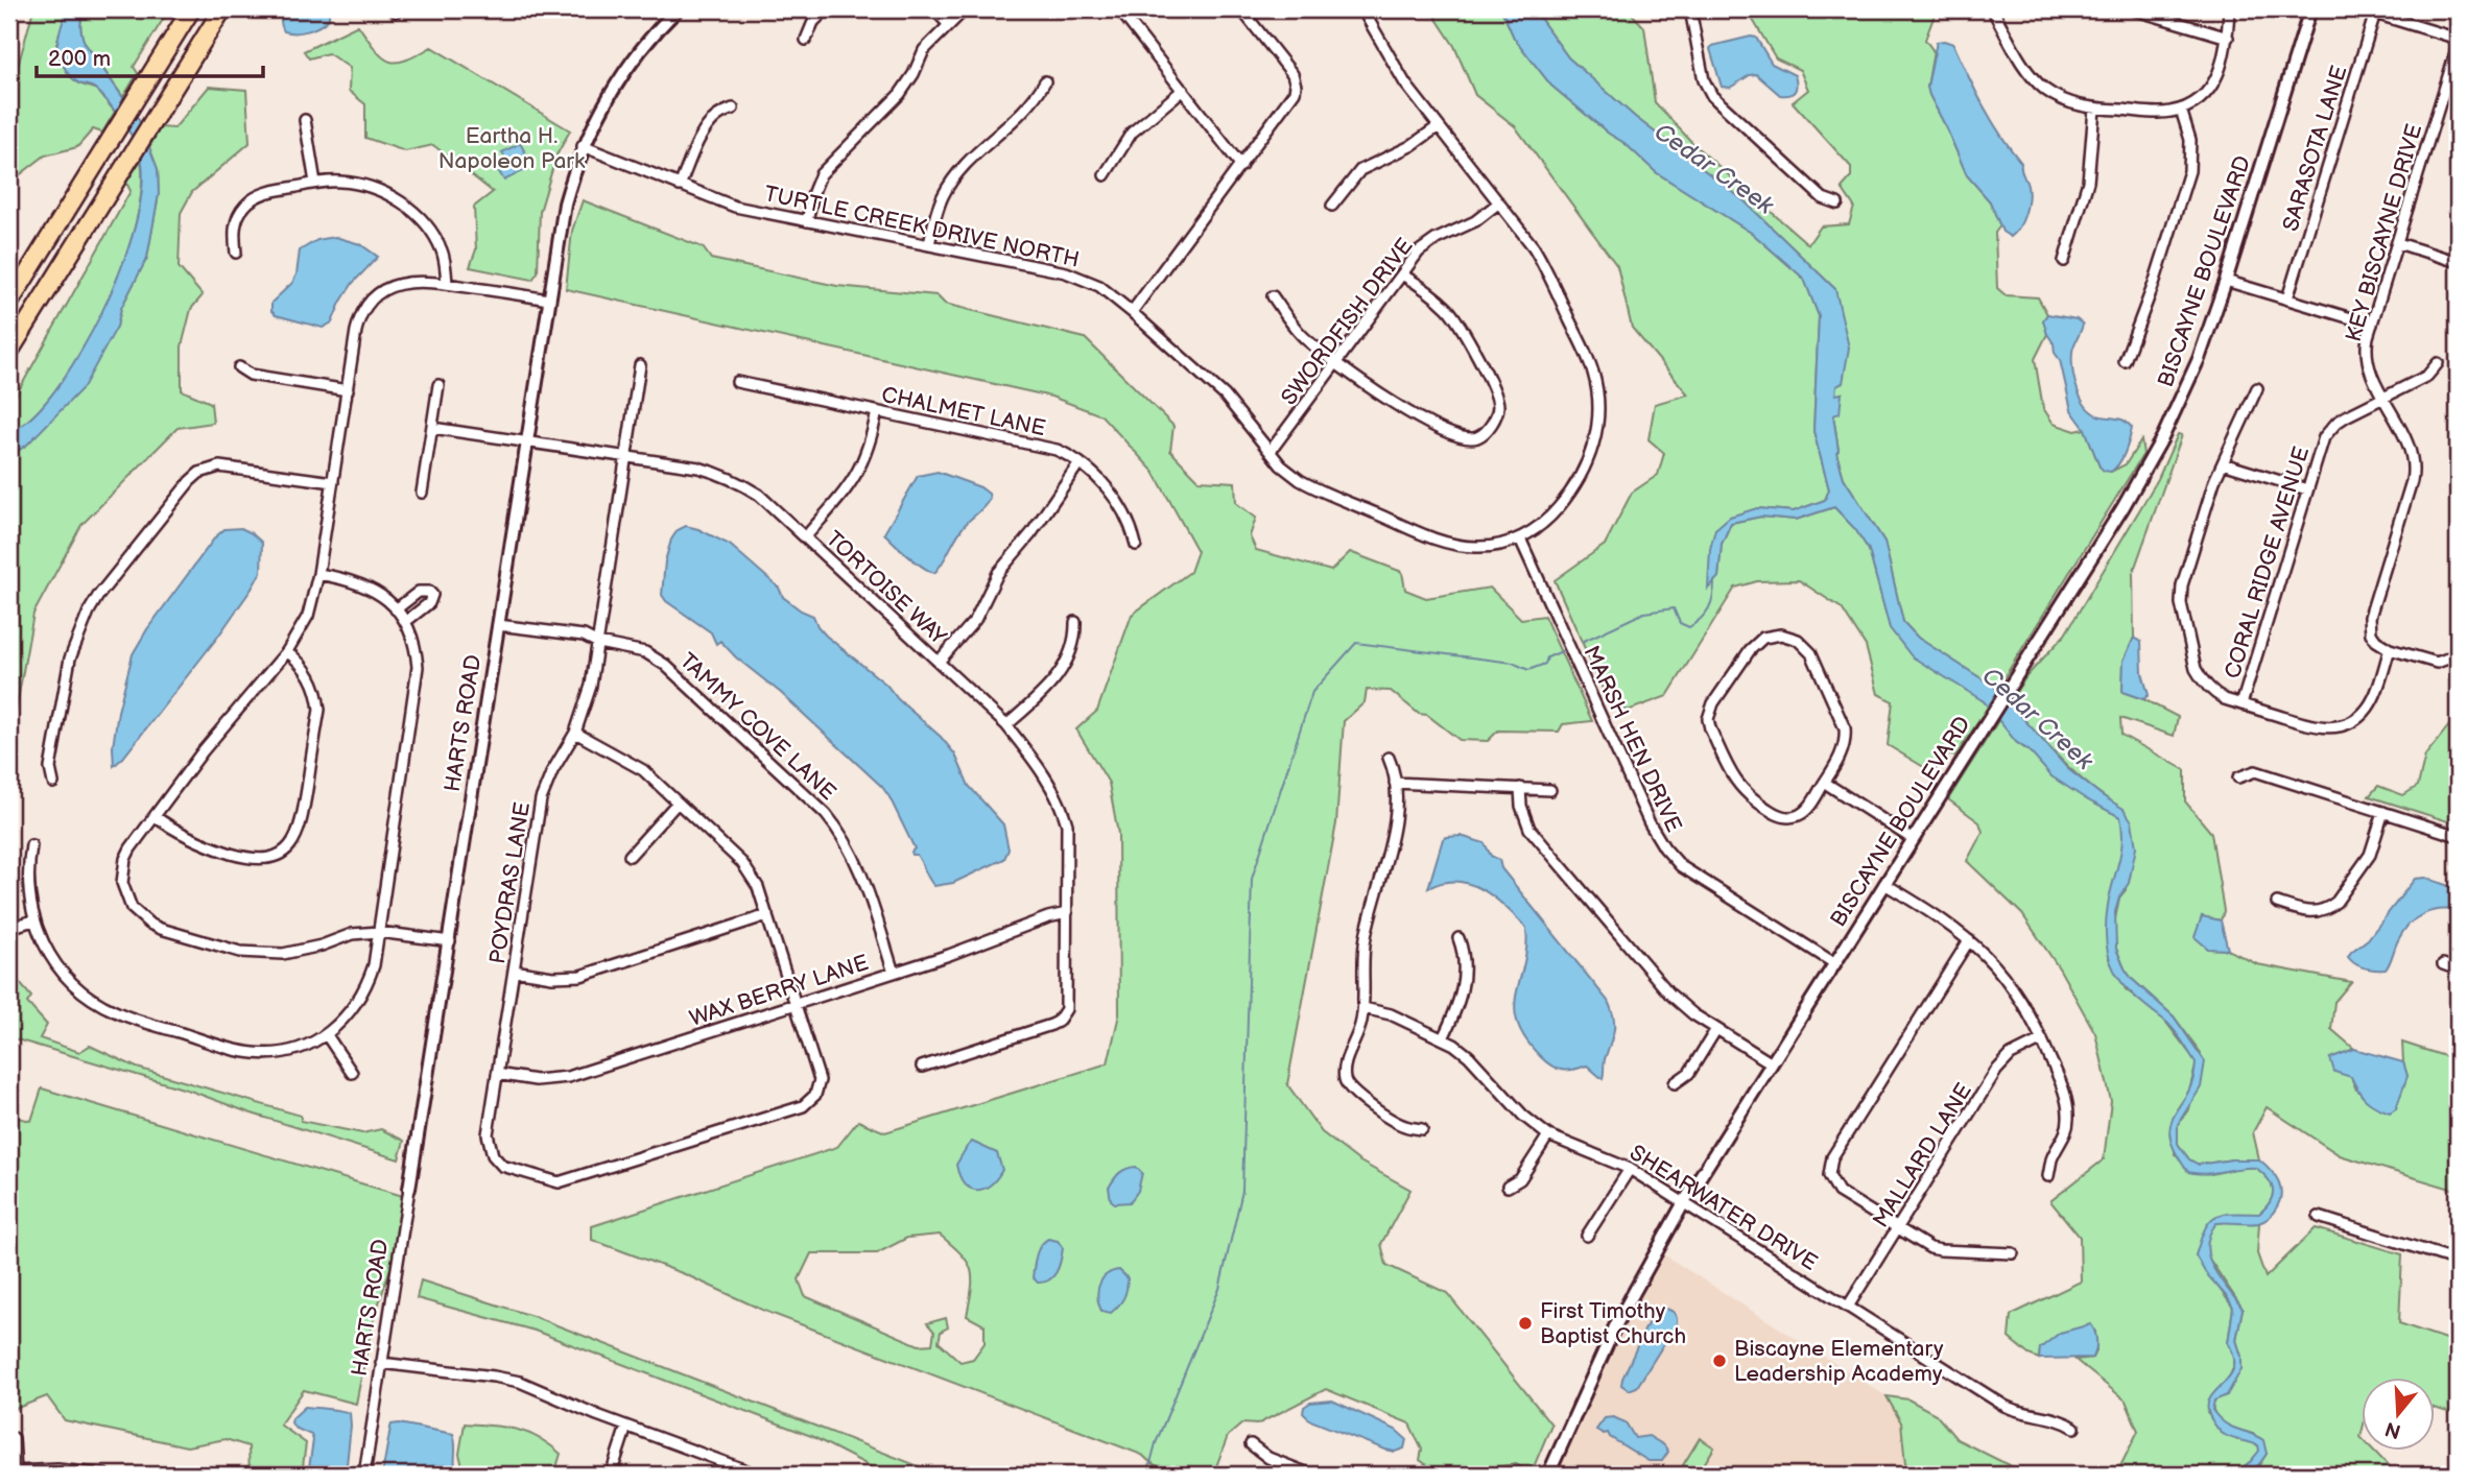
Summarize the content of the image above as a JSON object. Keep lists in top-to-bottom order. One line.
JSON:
{"streets":{"street":["SARASOTA LANE","TURTLE CREEK DRIVE NORTH","KEY BISCAYNE DRIVE","BISCAYNE BOULEVARD","SWORDFISH DRIVE","CHALMET LANE","CORAL RIDGE AVENUE","TORTOISE WAY","HARTS ROAD","TAMMY COVE LANE","MARSH HEN DRIVE","POYDRAS LANE","WAX BERRY LANE","MALLARD LANE","SHEARWATER DRIVE"]},"crossings":[["TURTLE CREEK DRIVE NORTH","SWORDFISH DRIVE"],["TURTLE CREEK DRIVE NORTH","HARTS ROAD"],["TURTLE CREEK DRIVE NORTH","MARSH HEN DRIVE"],["KEY BISCAYNE DRIVE","CORAL RIDGE AVENUE"],["BISCAYNE BOULEVARD","MARSH HEN DRIVE"],["BISCAYNE BOULEVARD","SHEARWATER DRIVE"],["TORTOISE WAY","HARTS ROAD"],["TORTOISE WAY","POYDRAS LANE"],["TORTOISE WAY","WAX BERRY LANE"],["HARTS ROAD","TAMMY COVE LANE"],["TAMMY COVE LANE","POYDRAS LANE"],["TAMMY COVE LANE","WAX BERRY LANE"],["POYDRAS LANE","WAX BERRY LANE"],["MALLARD LANE","SHEARWATER DRIVE"]],"water":["Cedar Creek"],"parks":["Eartha H. Napoleon Park"],"places":["First Timothy Baptist Church","Biscayne Elementary Leadership Academy"],"scale_bar":"200 m","north":"bottom"}
